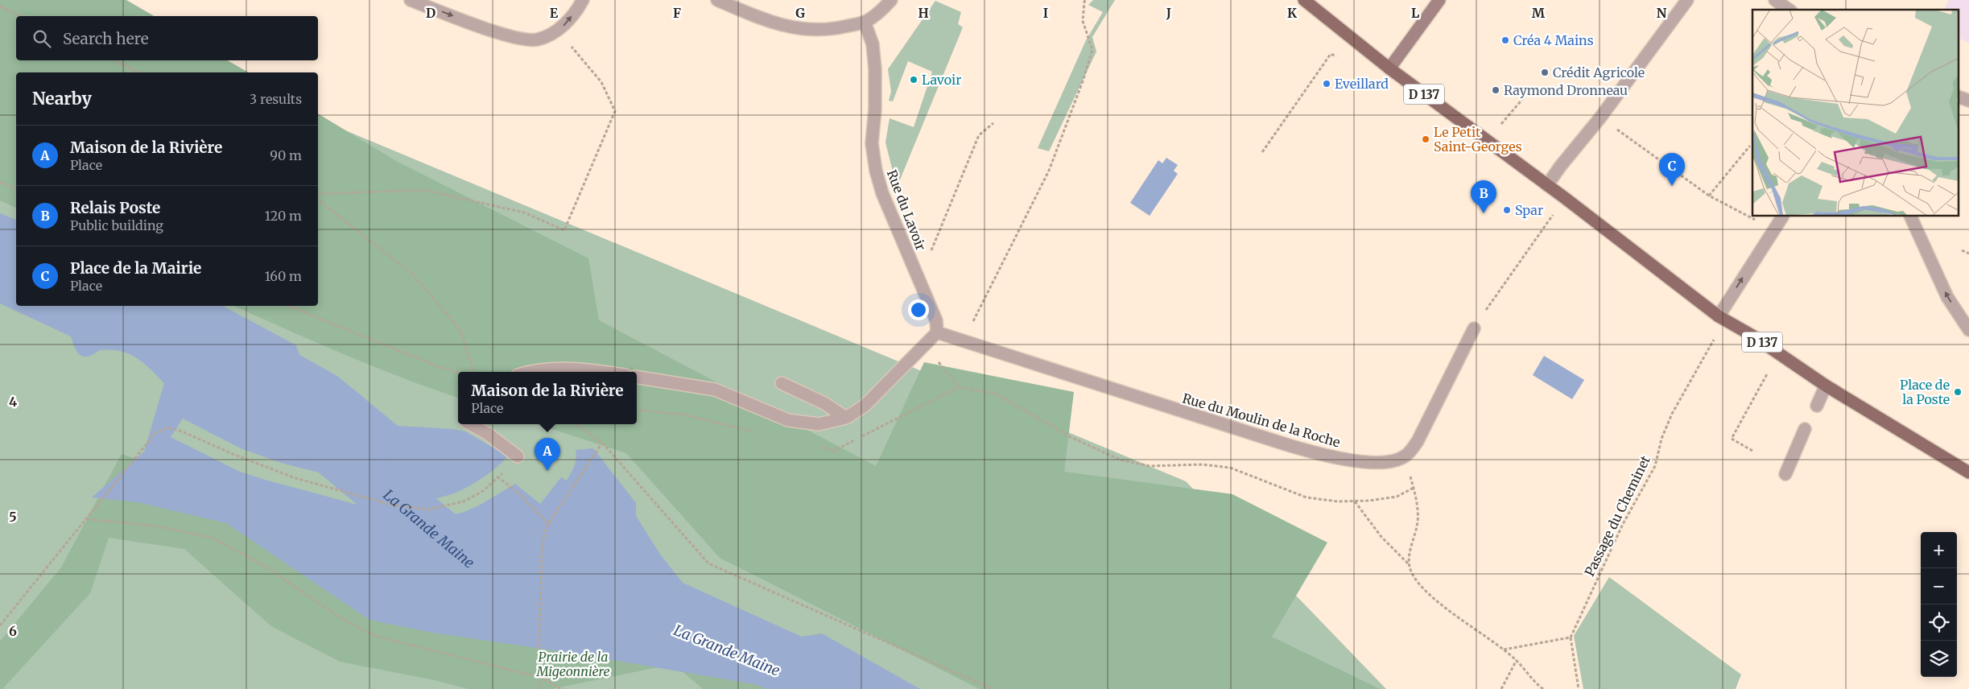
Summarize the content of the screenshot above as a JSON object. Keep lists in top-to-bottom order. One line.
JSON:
{"streets":{"main road":["D 137"],"street":["Rue du Lavoir","Rue du Moulin de la Roche"],"path":["Passage du Cheminet"]},"crossings":[["D 137","Passage du Cheminet"],["Rue du Lavoir","Rue du Moulin de la Roche"]],"water":["La Grande Maine"],"parks":["Prairie de la Migeonnière"],"places":["Créa 4 Mains","Crédit Agricole","Lavoir","Eveillard","Raymond Dronneau","Le Petit Saint-Georges","Spar","Place de la Poste"],"page":{"search":"Search here","heading":["Nearby","3 results"],"list":[{"mark":"A","name":"Maison de la Rivière","note":"Place","value":"90 m"},{"mark":"B","name":"Relais Poste","note":"Public building","value":"120 m"},{"mark":"C","name":"Place de la Mairie","note":"Place","value":"160 m"}],"pins":["C","B","A"],"popup":["Maison de la Rivière","Place"],"map_buttons":["+","−"]},"grid":{"columns":["D","E","F","G","H","I","J","K","L","M","N"],"rows":["4","5","6"]}}
